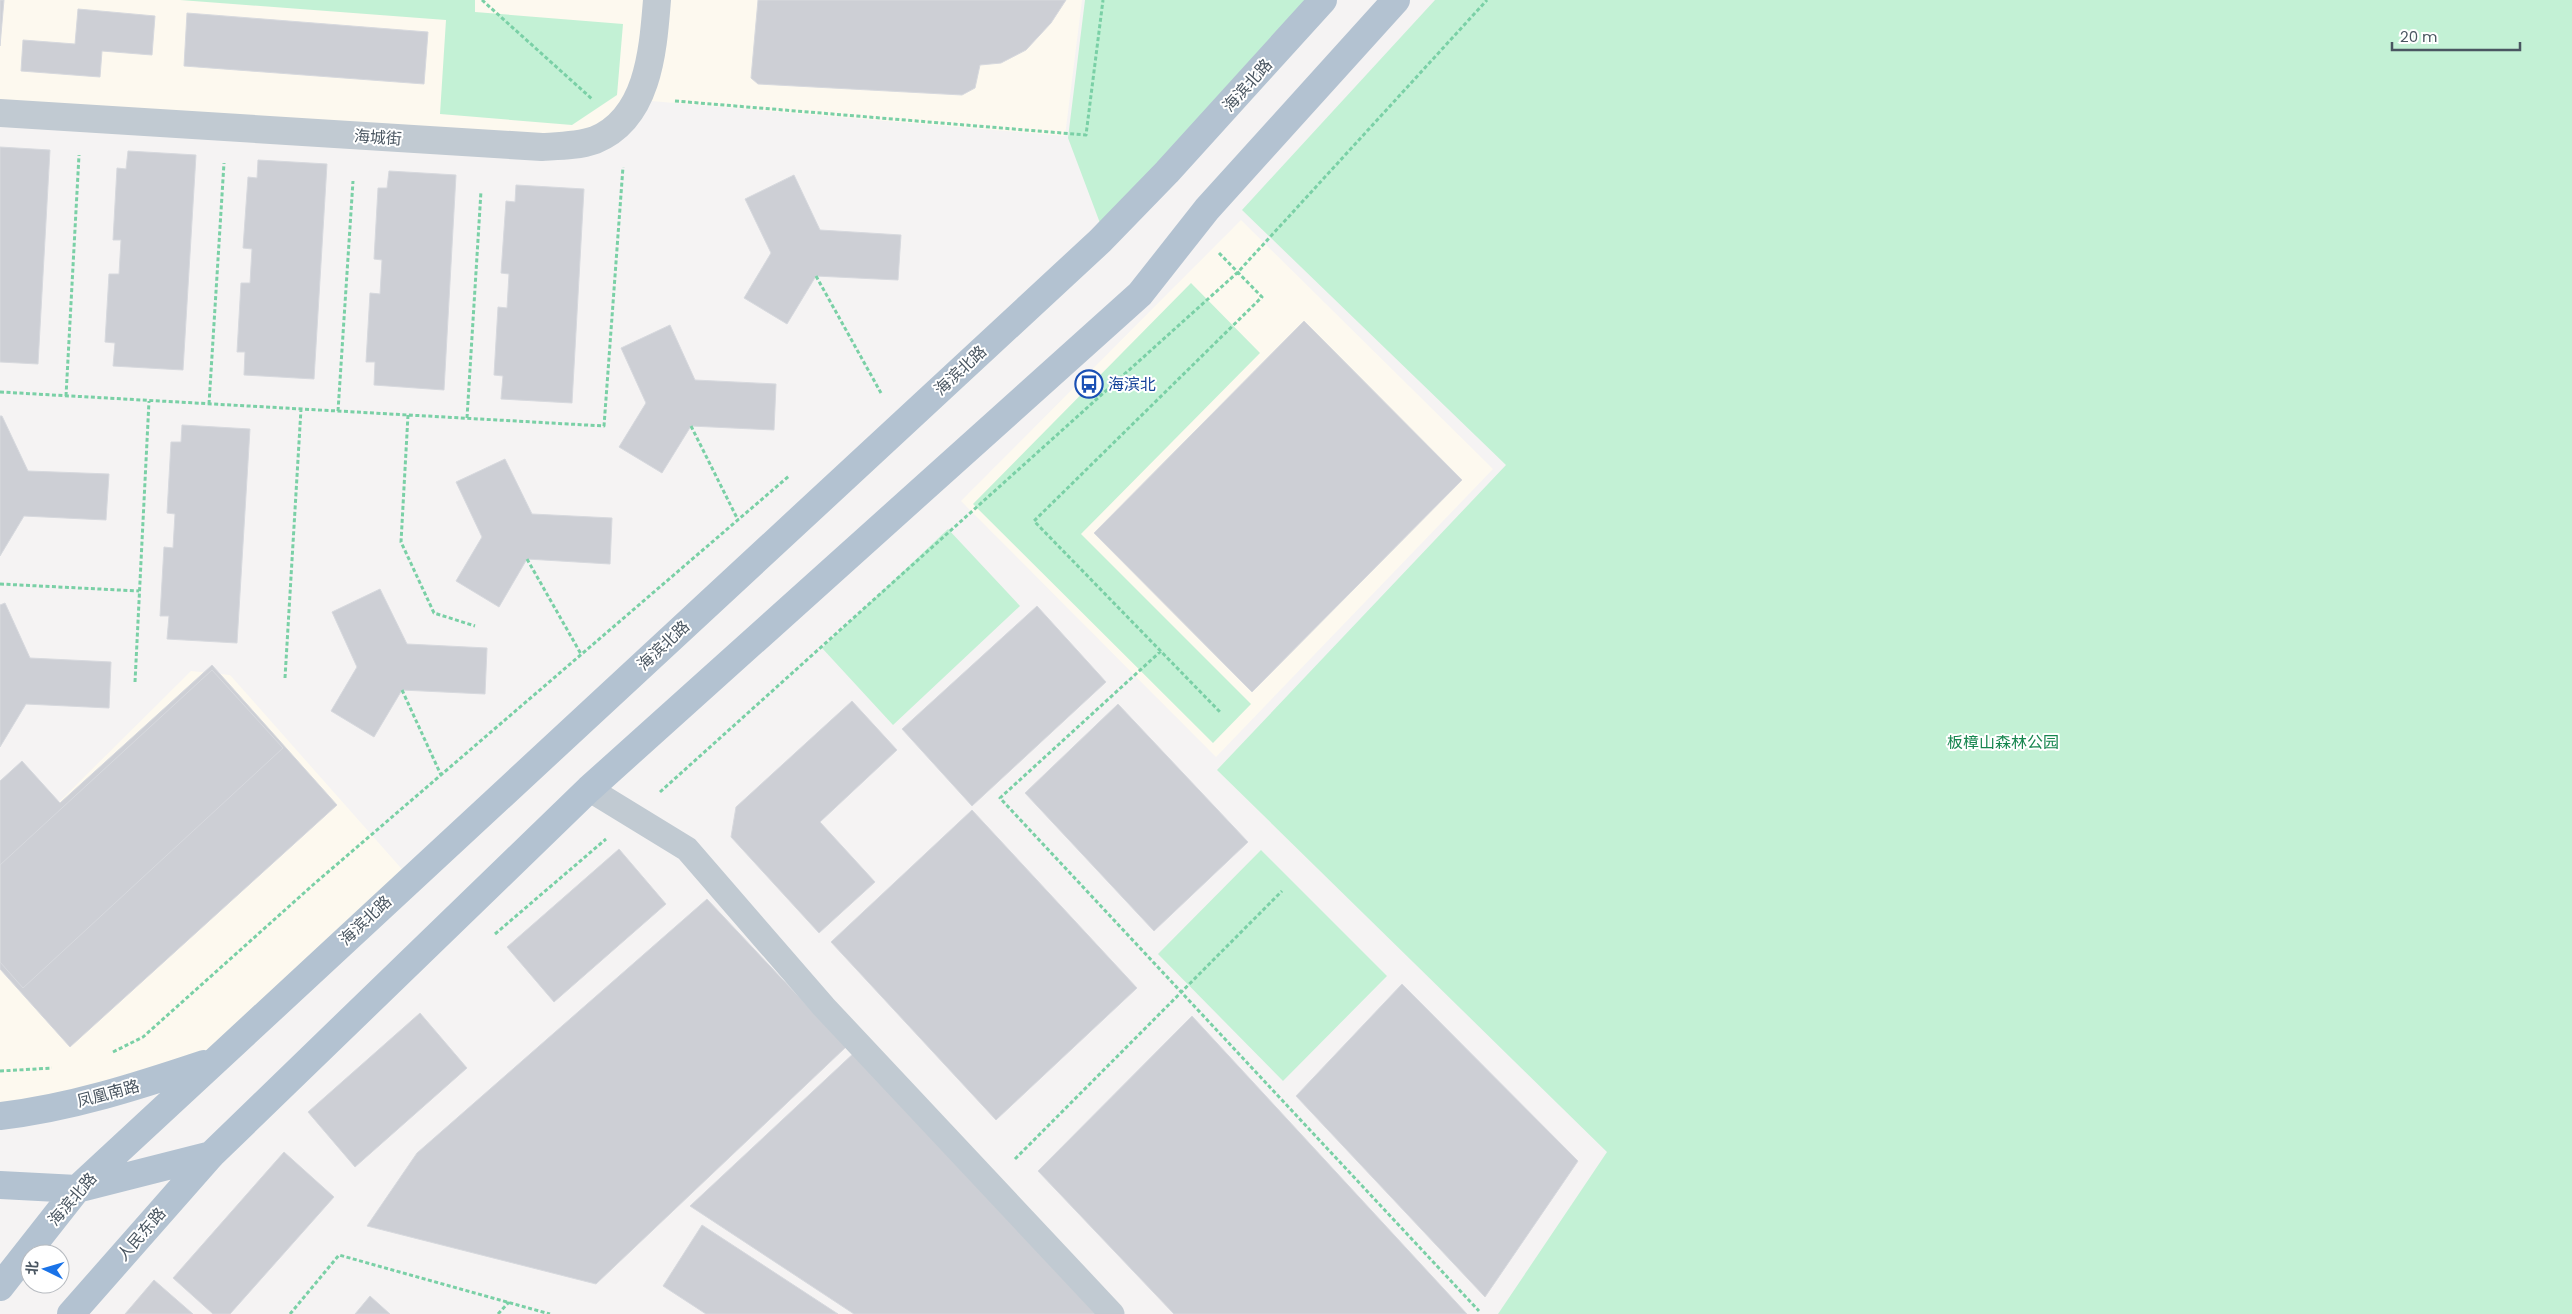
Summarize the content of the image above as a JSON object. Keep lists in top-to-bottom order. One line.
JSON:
{"streets":{"main road":["海滨北路","凤凰南路","人民东路"],"street":["海城街"]},"crossings":[["海滨北路","凤凰南路"]],"parks":["板樟山森林公园"],"places":{"bus stop":["海滨北"]},"scale_bar":"20 m","north":"left"}
